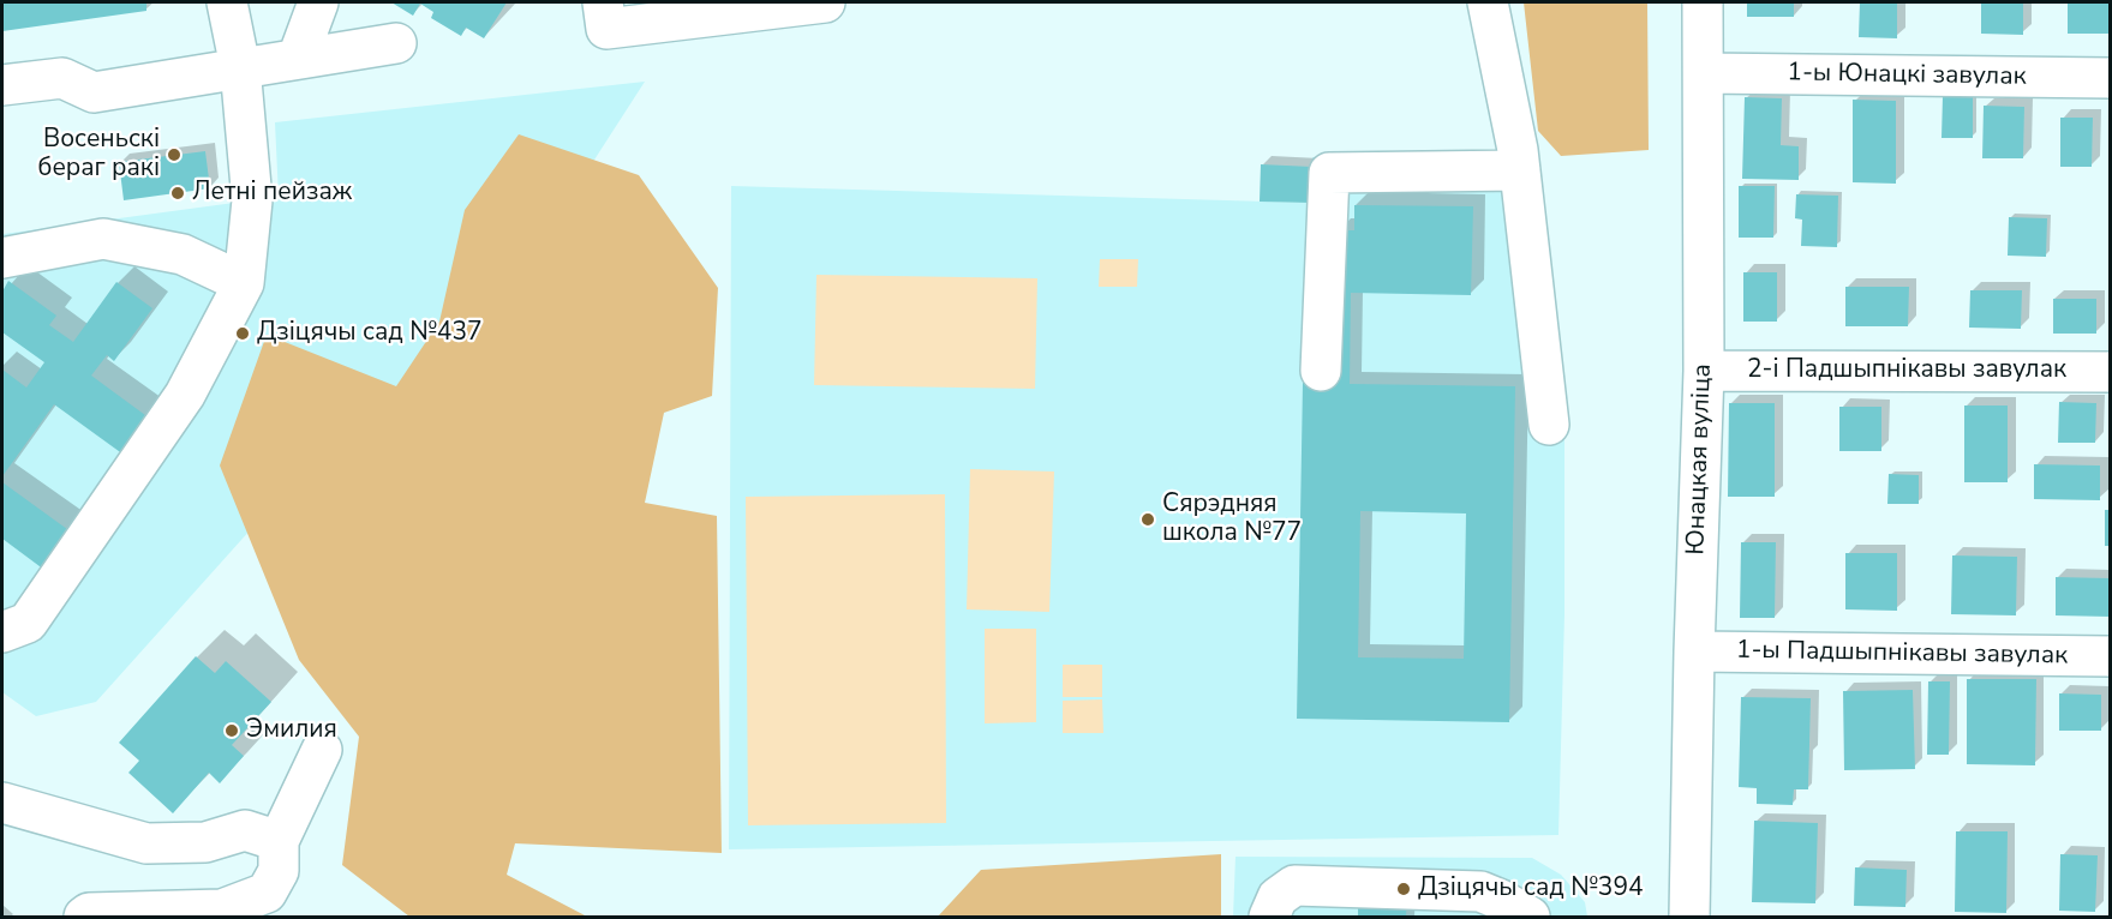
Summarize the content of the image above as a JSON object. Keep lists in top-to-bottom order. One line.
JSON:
{"streets":{"street":["1-ы Юнацкі завулак","2-і Падшыпнікавы завулак","Юнацкая вуліца","1-ы Падшыпнікавы завулак"]},"crossings":[["1-ы Юнацкі завулак","Юнацкая вуліца"],["2-і Падшыпнікавы завулак","Юнацкая вуліца"],["Юнацкая вуліца","1-ы Падшыпнікавы завулак"]],"places":["Восеньскі бераг ракі","Летні пейзаж","Дзіцячы сад №437","Сярэдняя школа №77","Эмилия","Дзіцячы сад №394"]}
